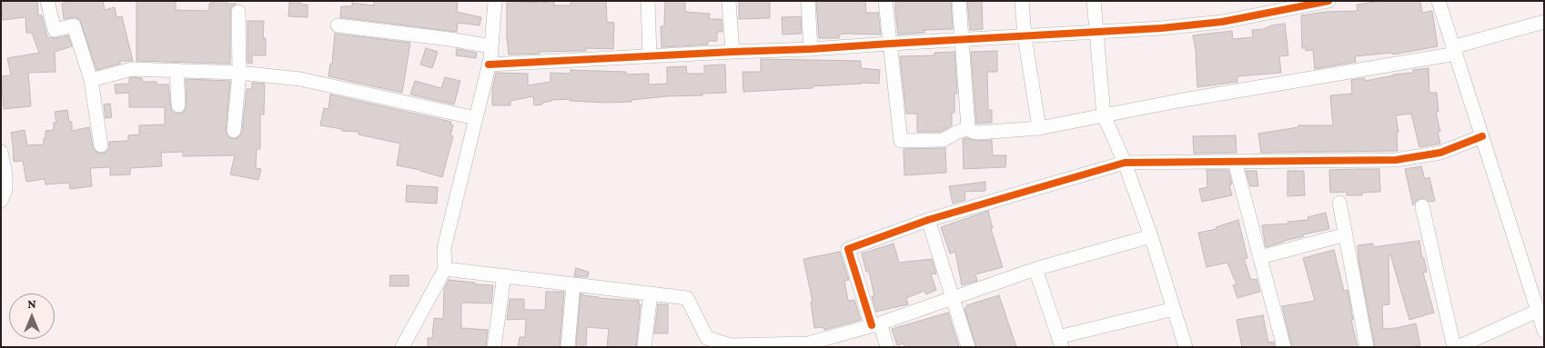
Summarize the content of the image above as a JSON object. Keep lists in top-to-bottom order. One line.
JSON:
{"north":"top"}
